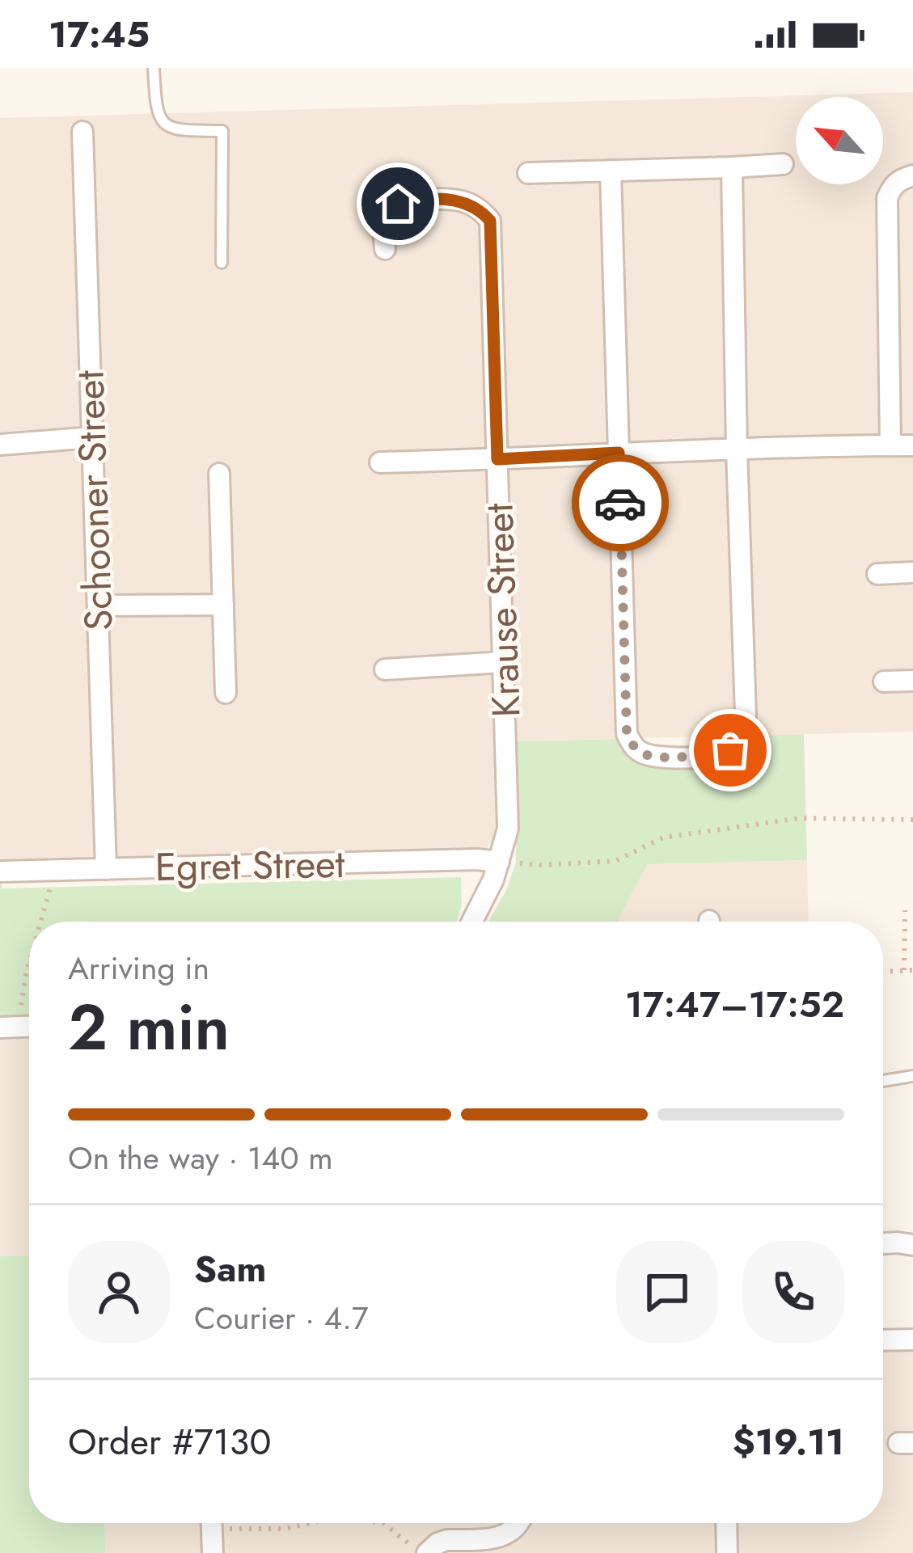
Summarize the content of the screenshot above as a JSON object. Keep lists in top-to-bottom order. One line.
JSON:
{"streets":{"street":["Schooner Street","Krause Street","Egret Street"]},"crossings":[["Schooner Street","Egret Street"],["Krause Street","Egret Street"]],"north":"top left","page":{"status":"17:45","heading":["2 min","Arriving in","17:47–17:52"],"panel":["Sam","Courier · 4.7","Order #7130","$19.11"],"bar":"On the way · 140 m"}}
